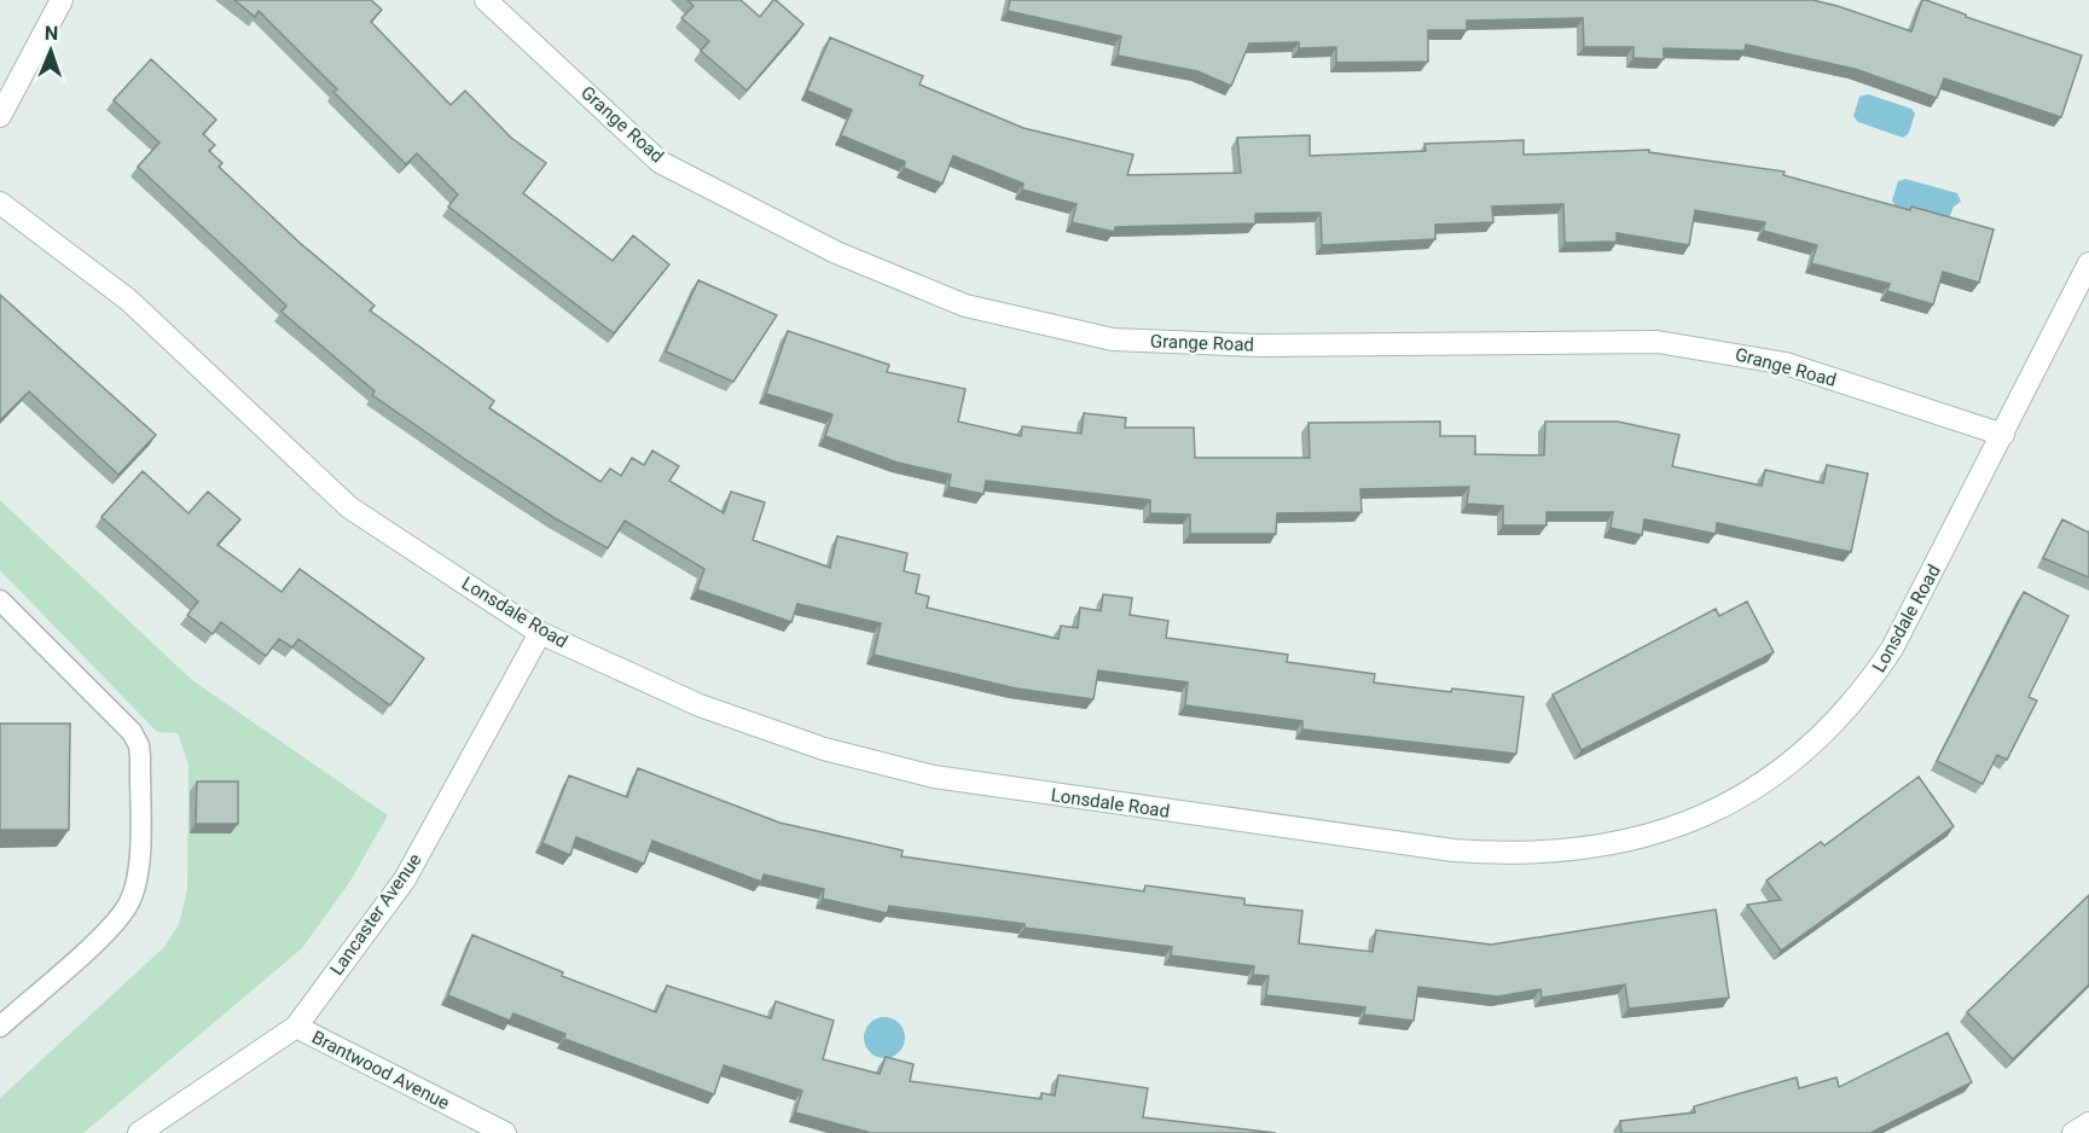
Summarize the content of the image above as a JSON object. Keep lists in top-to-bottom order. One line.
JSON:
{"streets":{"street":["Grange Road","Lonsdale Road","Lancaster Avenue","Brantwood Avenue"]},"crossings":[["Grange Road","Lonsdale Road"],["Lonsdale Road","Lancaster Avenue"],["Lancaster Avenue","Brantwood Avenue"]],"north":"top"}
